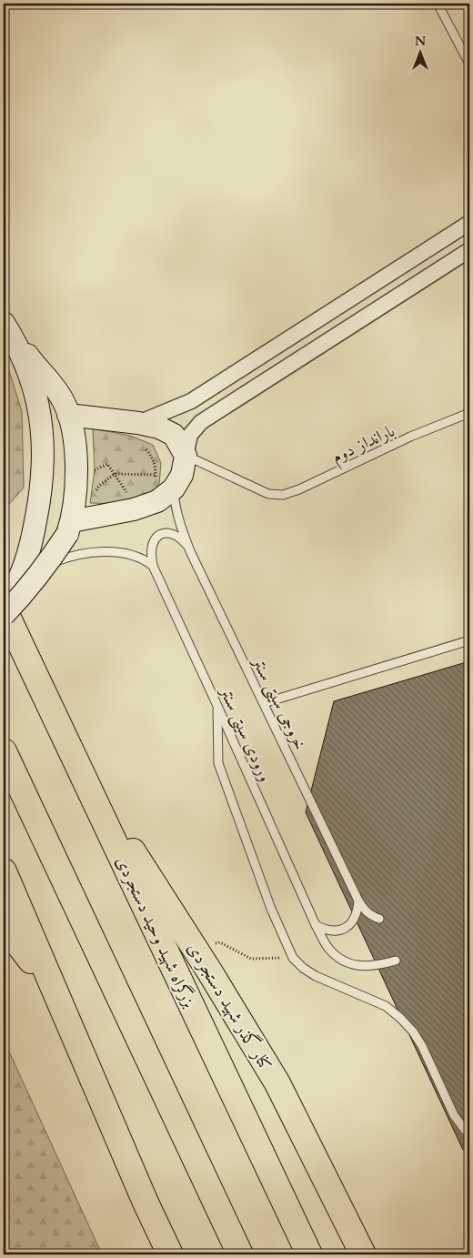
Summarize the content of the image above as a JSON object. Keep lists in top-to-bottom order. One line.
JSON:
{"streets":{"highway":["بزرگراه شهید وحید دستجردی","کنار گذر شهید دستجردی"],"lane":["بارانداز دوم","خروجی سیتی سنتر","ورودی سیتی سنتر"]},"crossings":[["بزرگراه شهید وحید دستجردی","کنار گذر شهید دستجردی"]],"north":"top"}
